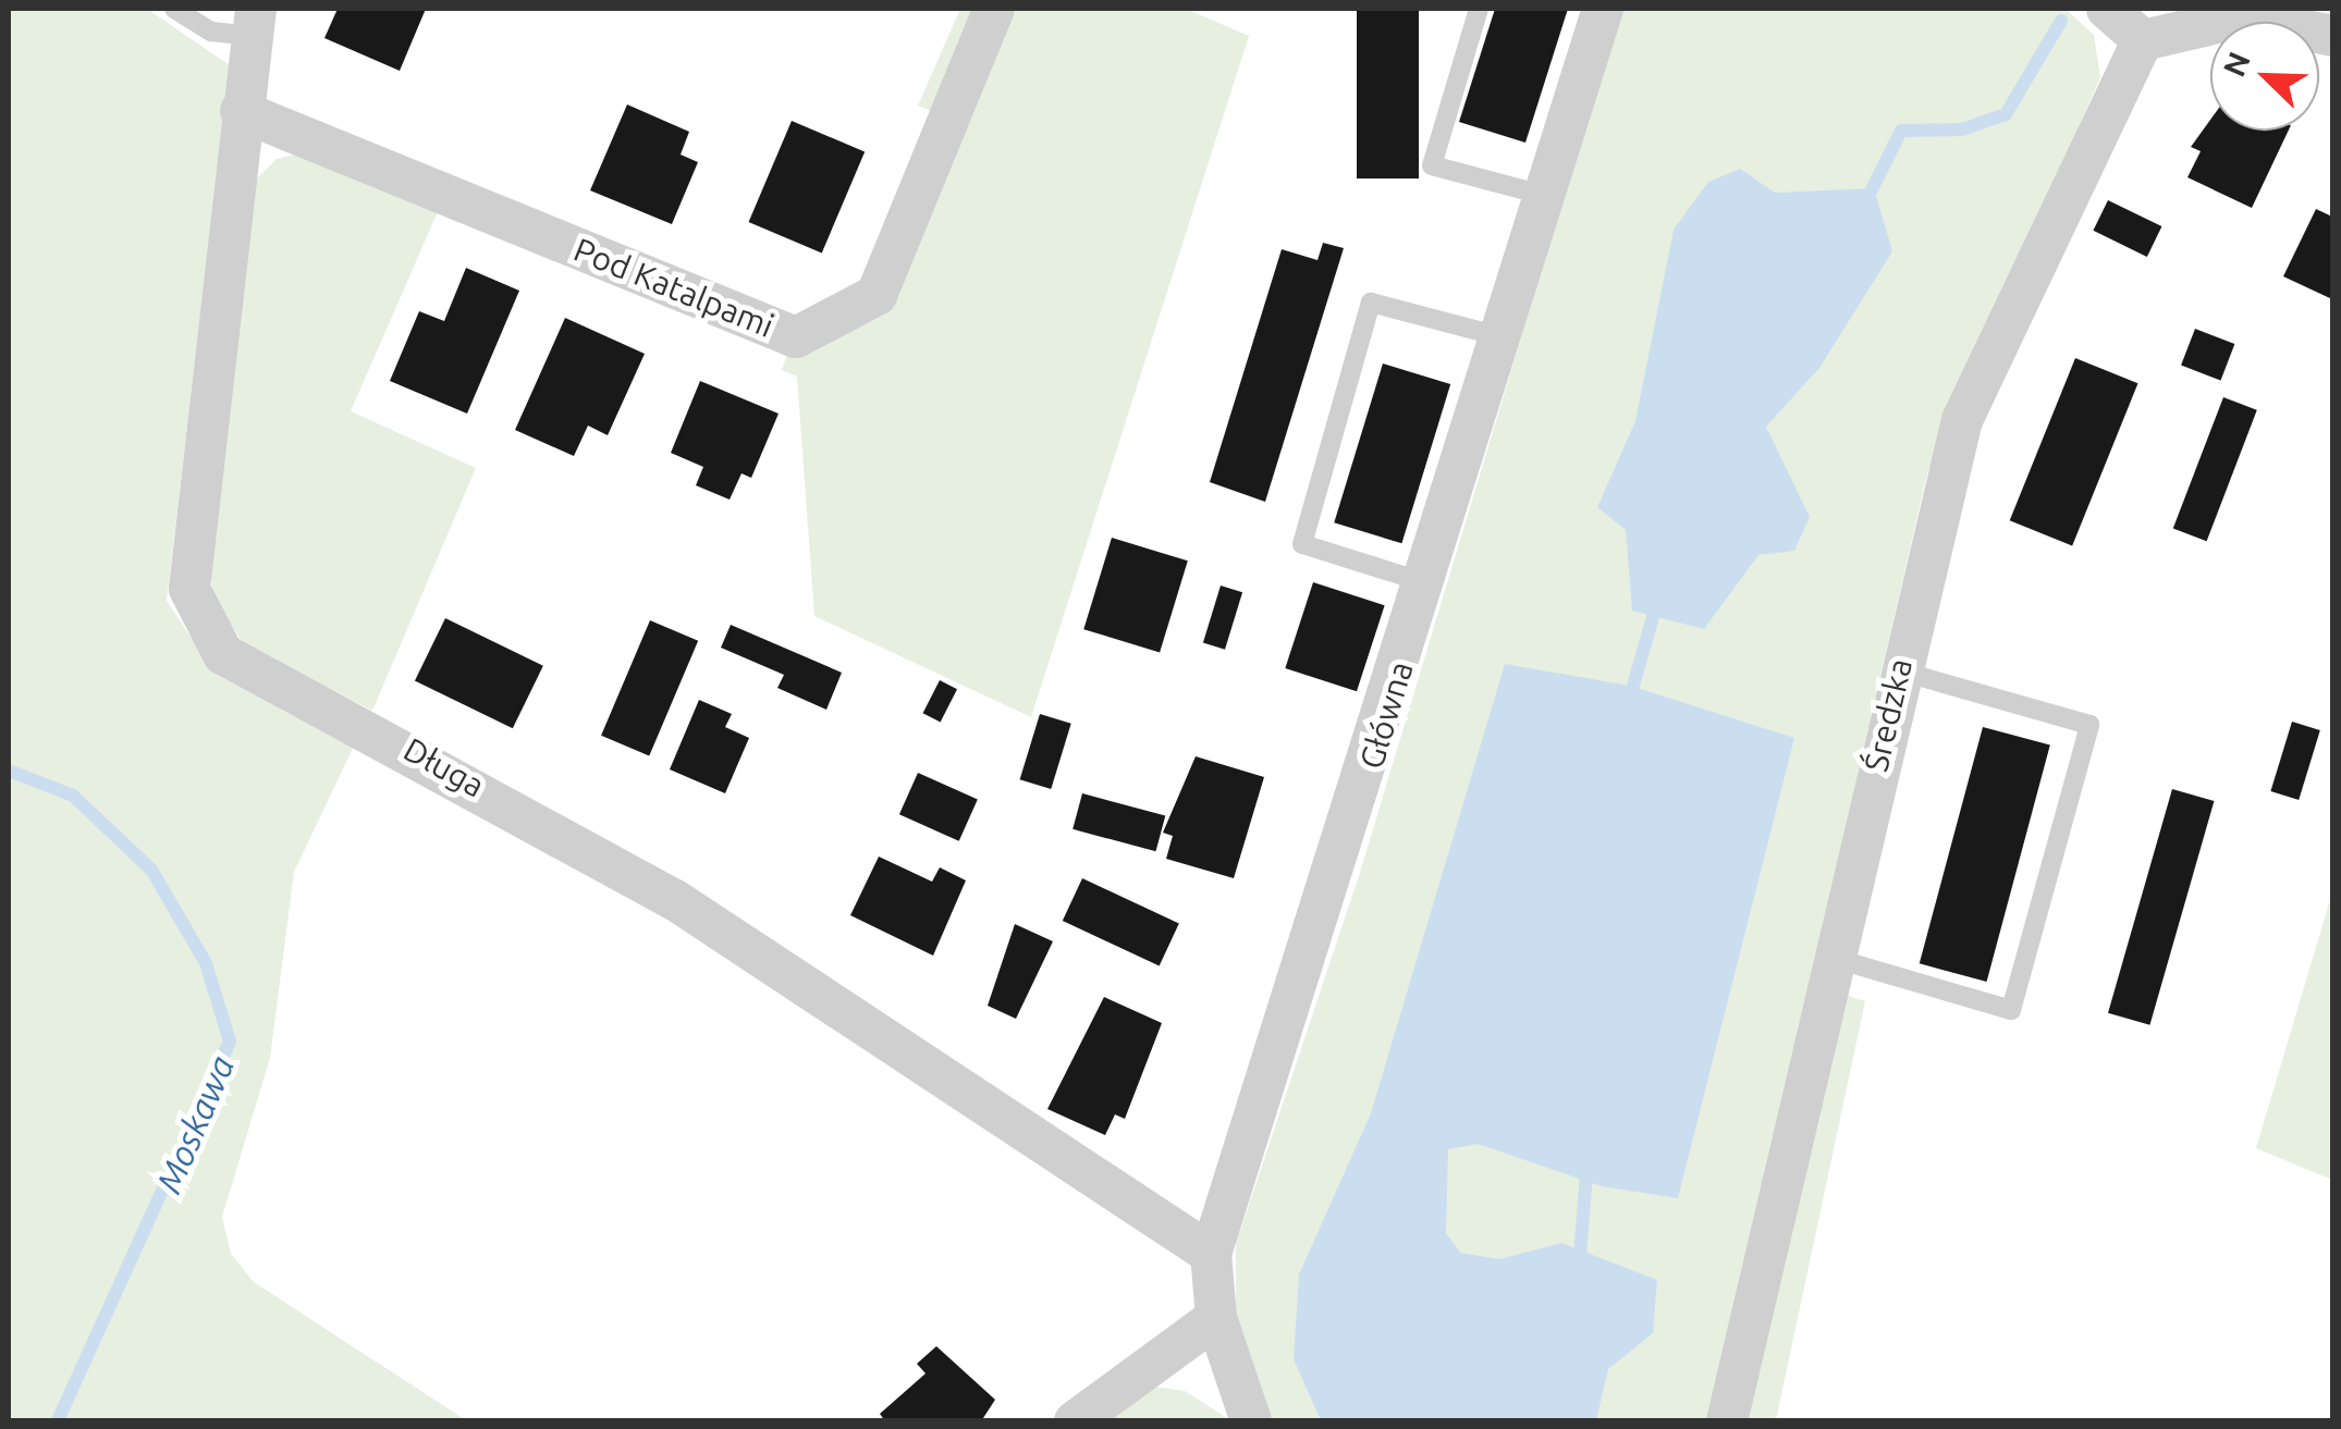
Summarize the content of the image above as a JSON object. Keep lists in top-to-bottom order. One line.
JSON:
{"streets":{"street":["Pod Katalpami","Główna","Średzka","Długa"]},"crossings":[["Pod Katalpami","Długa"],["Główna","Długa"]],"water":["Moskawa"],"north":"top left"}
